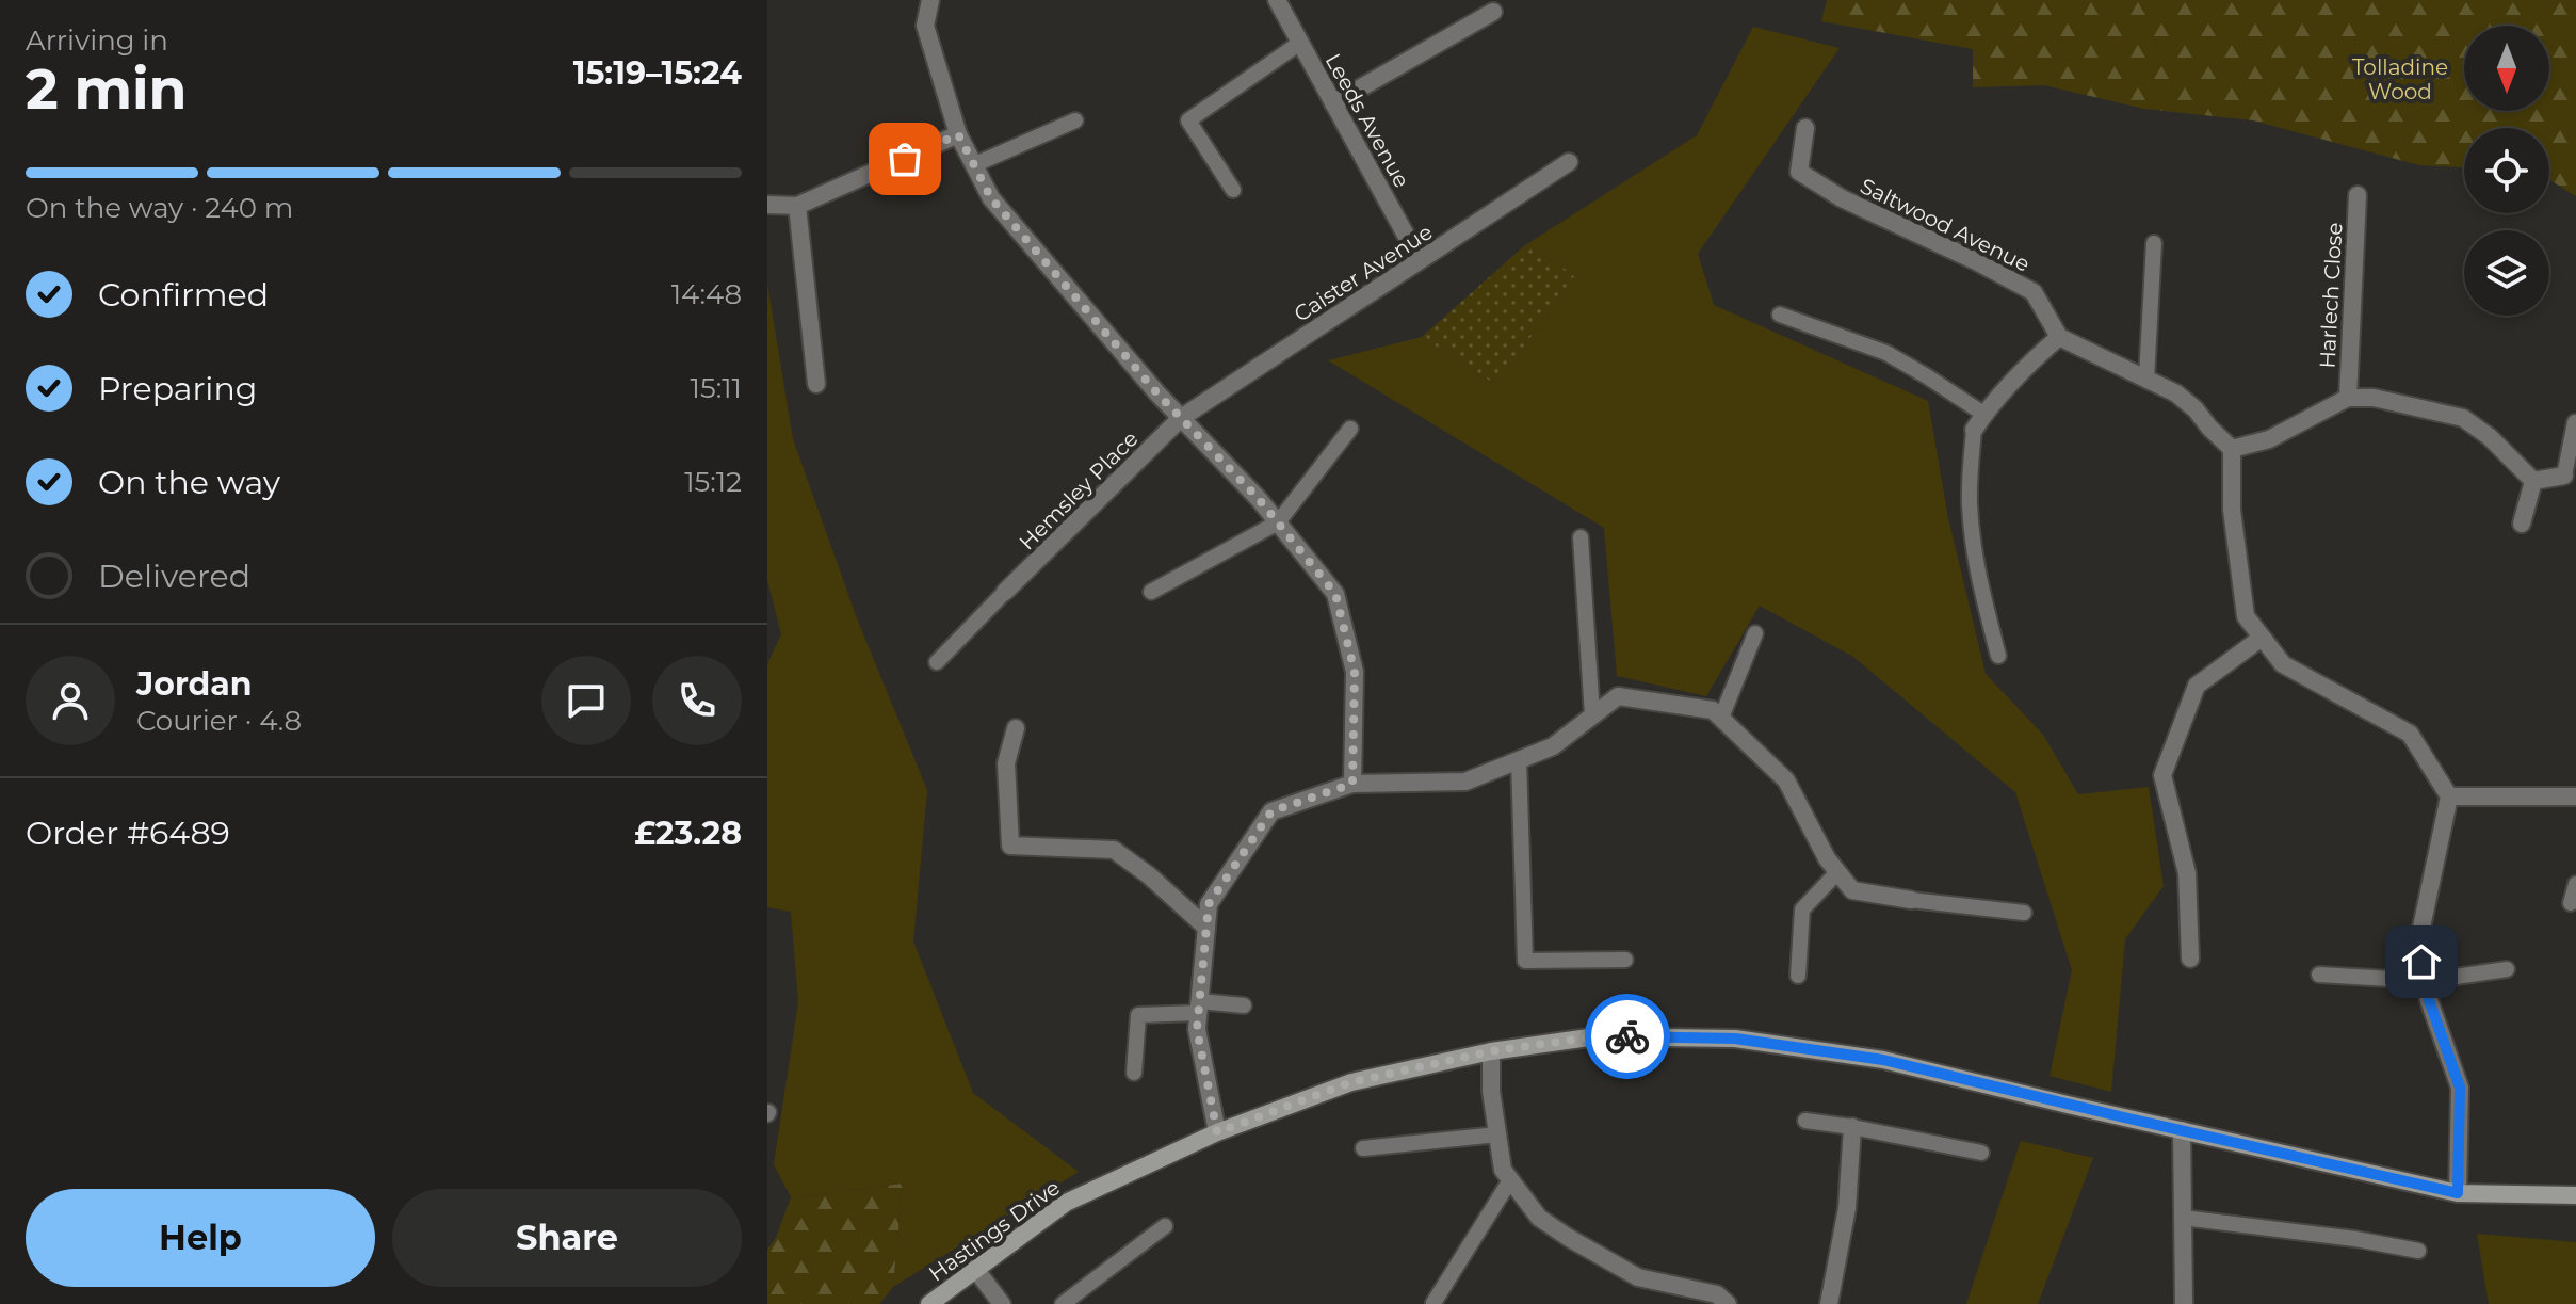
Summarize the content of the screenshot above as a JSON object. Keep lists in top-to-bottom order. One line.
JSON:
{"streets":{"street":["Leeds Avenue","Saltwood Avenue","Caister Avenue","Harlech Close","Hemsley Place","Hastings Drive"]},"crossings":[["Leeds Avenue","Caister Avenue"],["Caister Avenue","Hemsley Place"]],"parks":["Tolladine Wood"],"north":"bottom","page":{"heading":["2 min","Arriving in","15:19–15:24"],"panel":["Jordan","Courier · 4.8","Order #6489","£23.28"],"bar":"On the way · 240 m","list":[["Confirmed","14:48"],["Preparing","15:11"],["On the way","15:12"],"Delivered"],"buttons":["Help","Share"]}}
